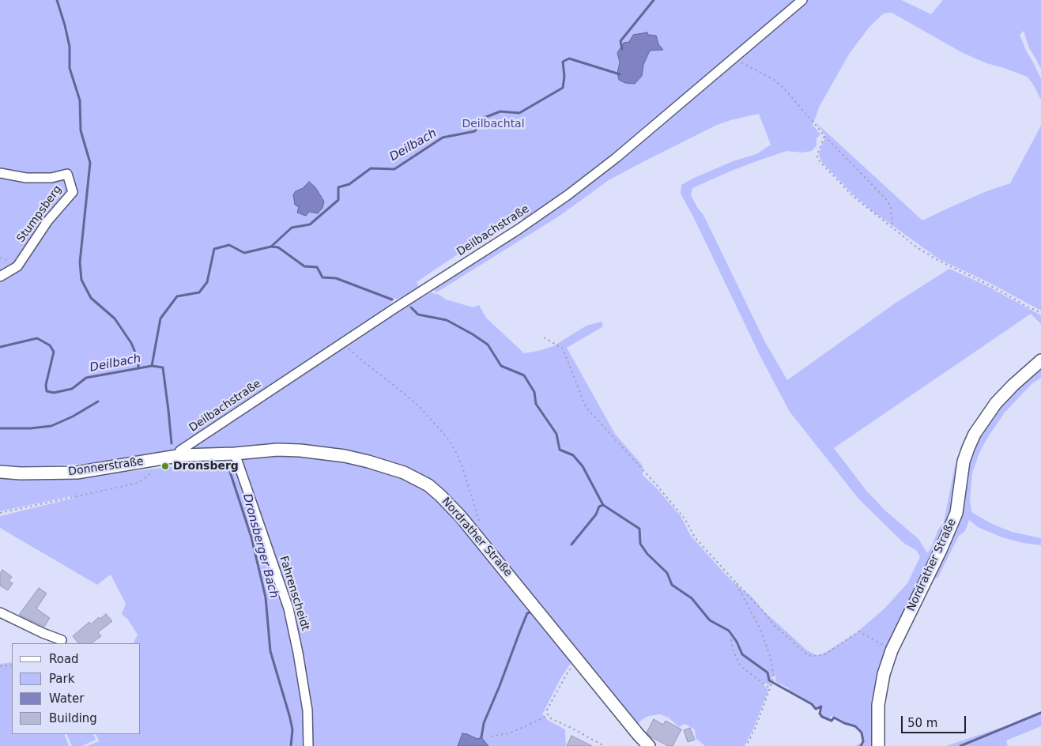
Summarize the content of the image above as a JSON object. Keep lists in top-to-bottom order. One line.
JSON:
{"streets":{"main road":["Donnerstraße","Nordrather Straße"],"street":["Stumpsberg","Deilbachstraße","Fahrenscheidt"]},"crossings":[["Deilbachstraße","Donnerstraße"],["Donnerstraße","Nordrather Straße"],["Donnerstraße","Fahrenscheidt"],["Nordrather Straße","Fahrenscheidt"]],"water":["Deilbach","Dronsberger Bach"],"parks":["Deilbachtal"],"places":["Dronsberg"],"legend":["Road","Park","Water","Building"],"scale_bar":"50 m"}
